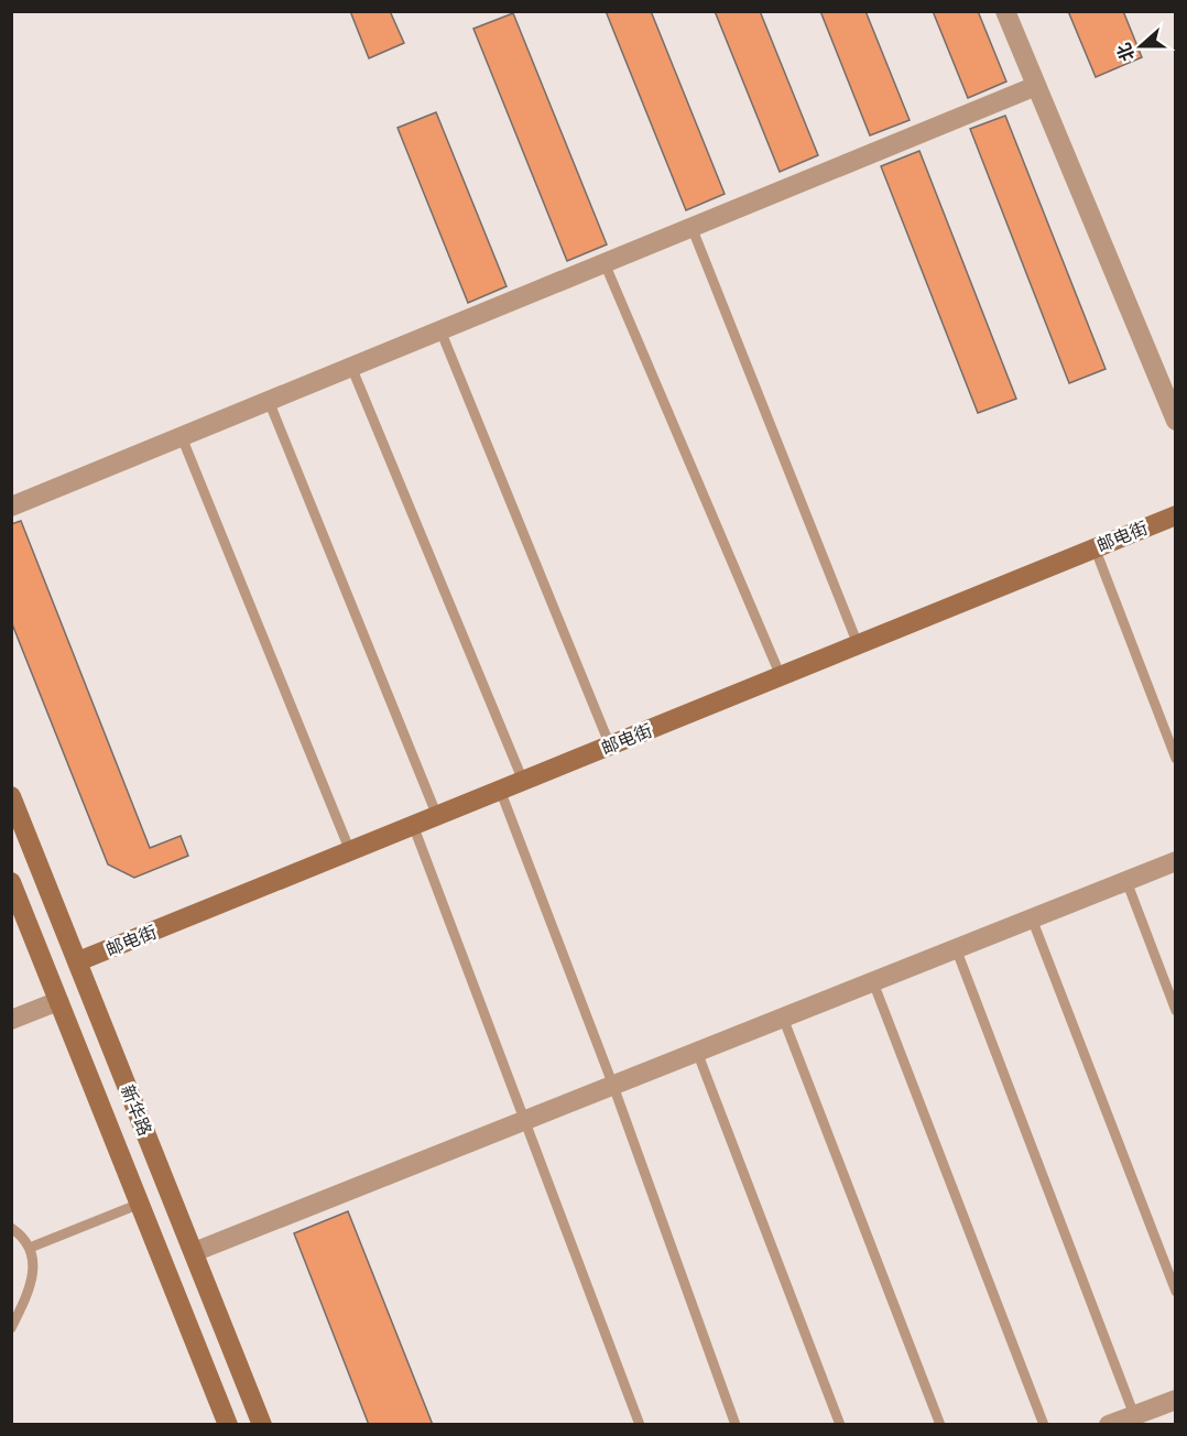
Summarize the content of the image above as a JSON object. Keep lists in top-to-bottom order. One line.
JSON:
{"streets":{"main road":["邮电街","新华路"]},"crossings":[["邮电街","新华路"]],"north":"left"}
